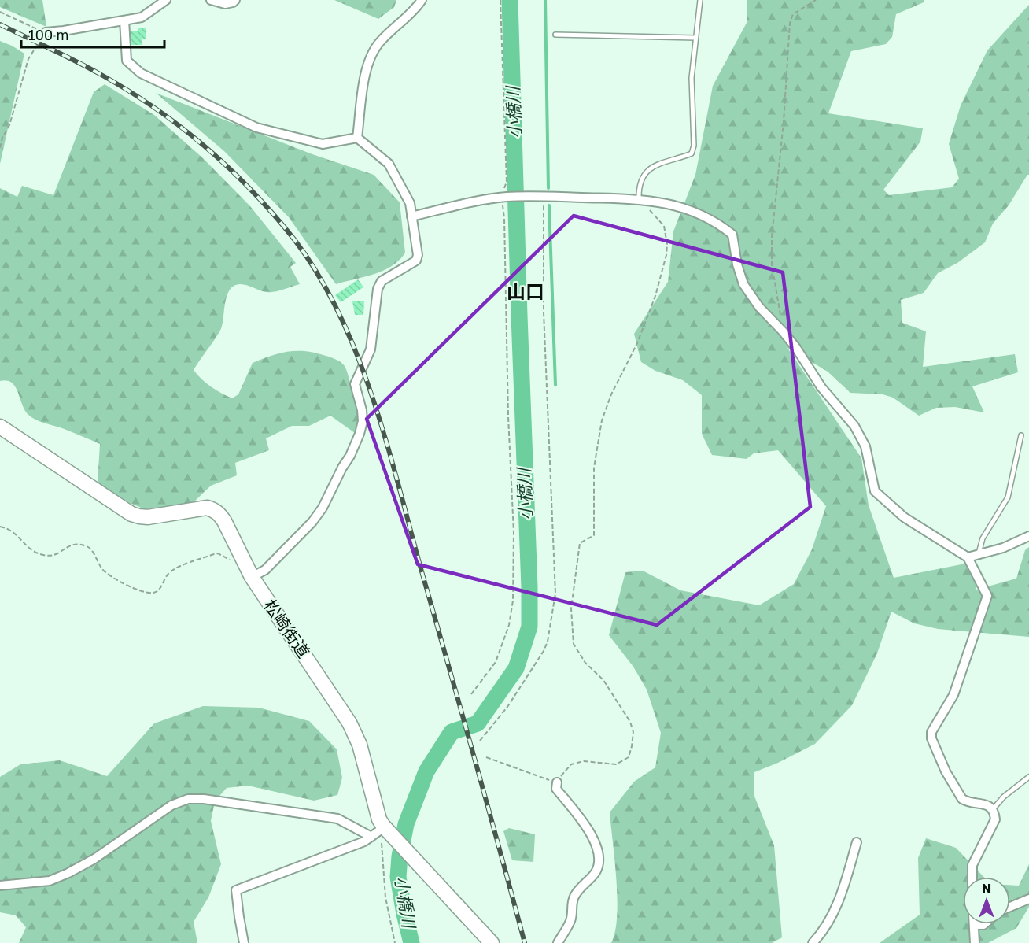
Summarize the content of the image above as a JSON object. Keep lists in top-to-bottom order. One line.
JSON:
{"streets":{"main road":["松崎街道"]},"districts":["山口"],"water":["小橋川"],"scale_bar":"100 m","north":"top"}
